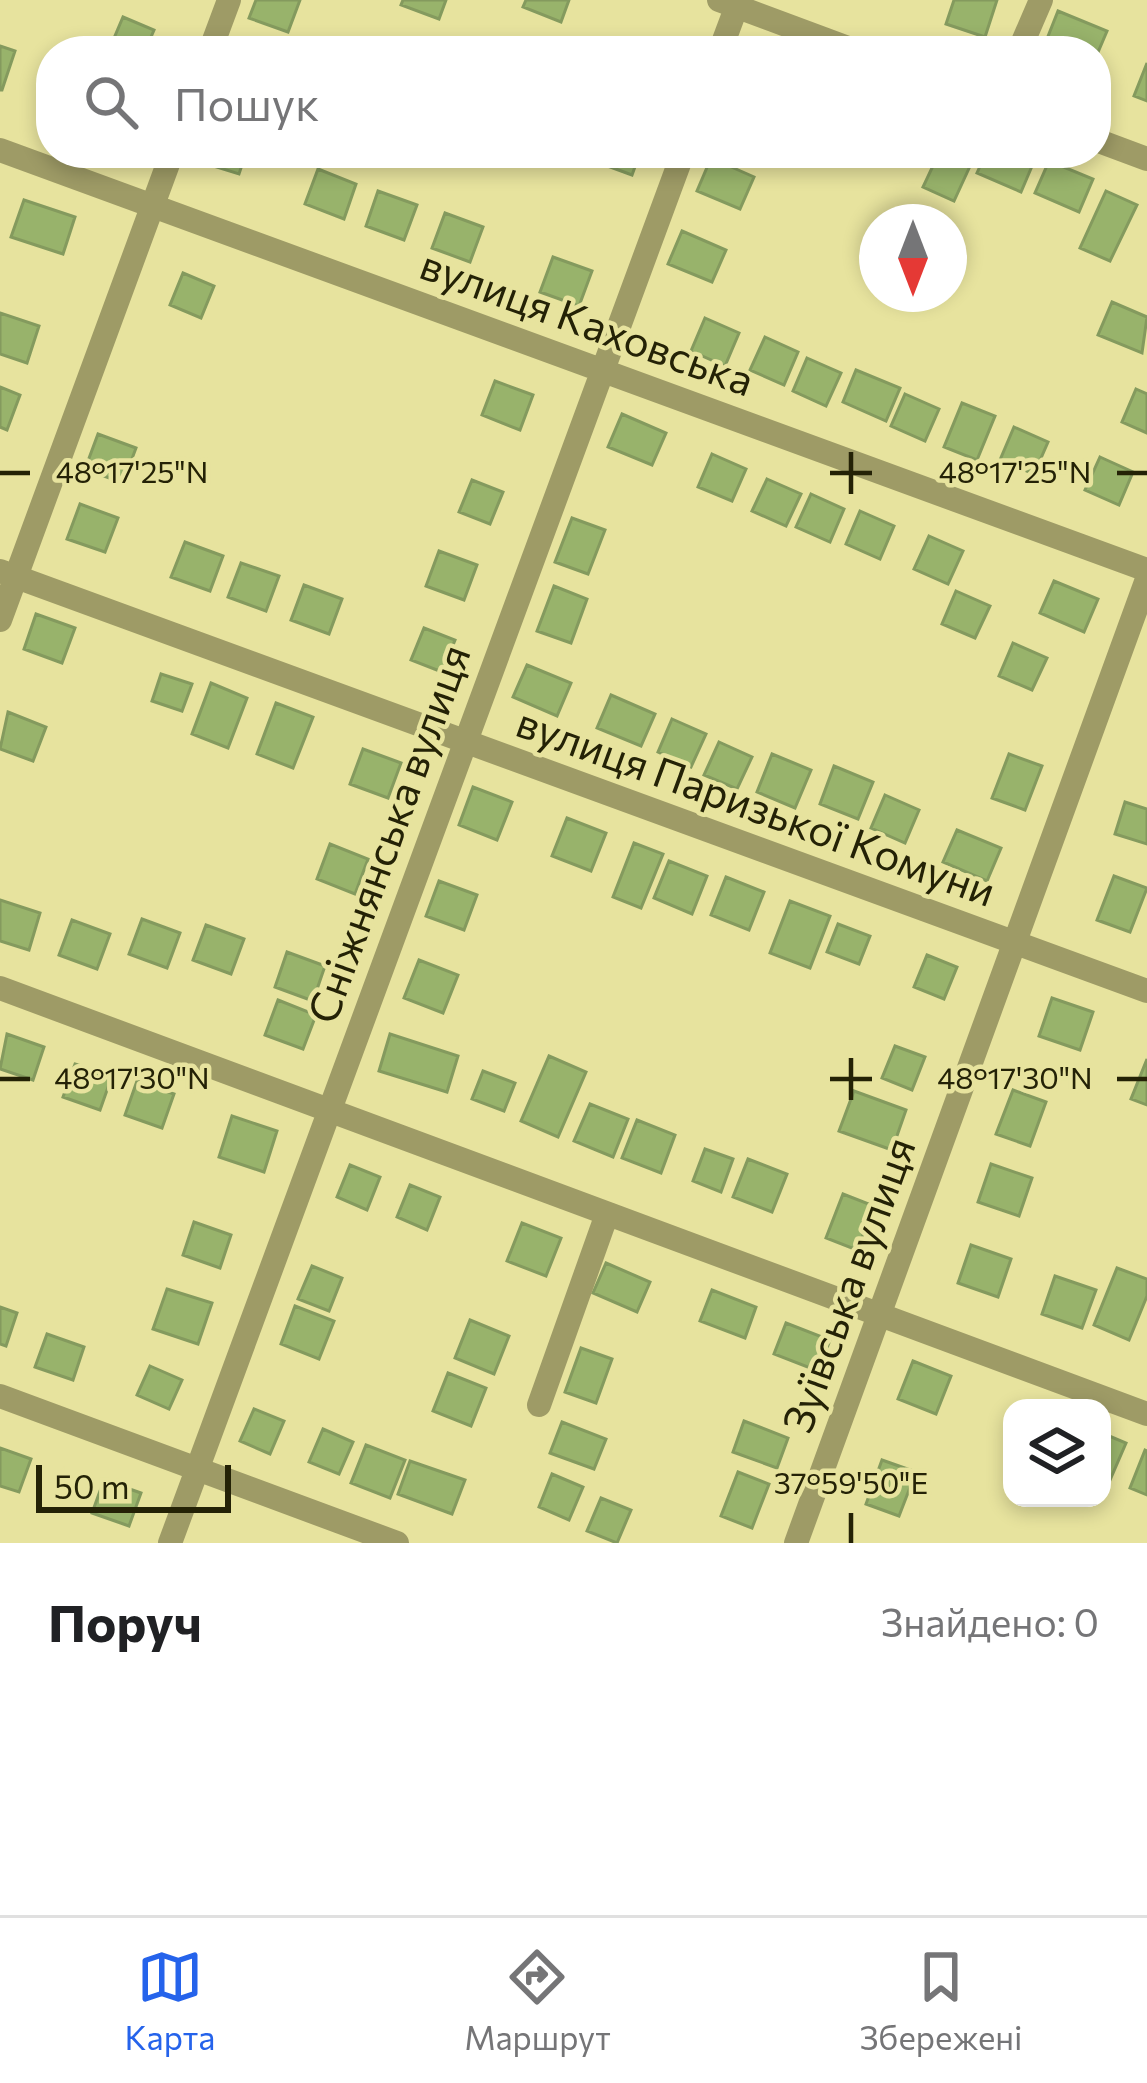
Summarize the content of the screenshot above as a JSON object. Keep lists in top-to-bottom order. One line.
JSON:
{"streets":{"street":["вулиця Каховська","вулиця Паризької Комуни","Сніжнянська вулиця","Зуївська вулиця"]},"crossings":[["вулиця Каховська","Сніжнянська вулиця"],["вулиця Паризької Комуни","Сніжнянська вулиця"],["вулиця Паризької Комуни","Зуївська вулиця"]],"scale_bar":"50 m","north":"bottom","page":{"search":"Пошук","scale":"50 m","heading":["Поруч","Знайдено: 0"],"nav":["Карта","Маршрут","Збережені"]},"coordinates":["48°17'25\"N","48°17'30\"N","37°59'50\"E"]}
